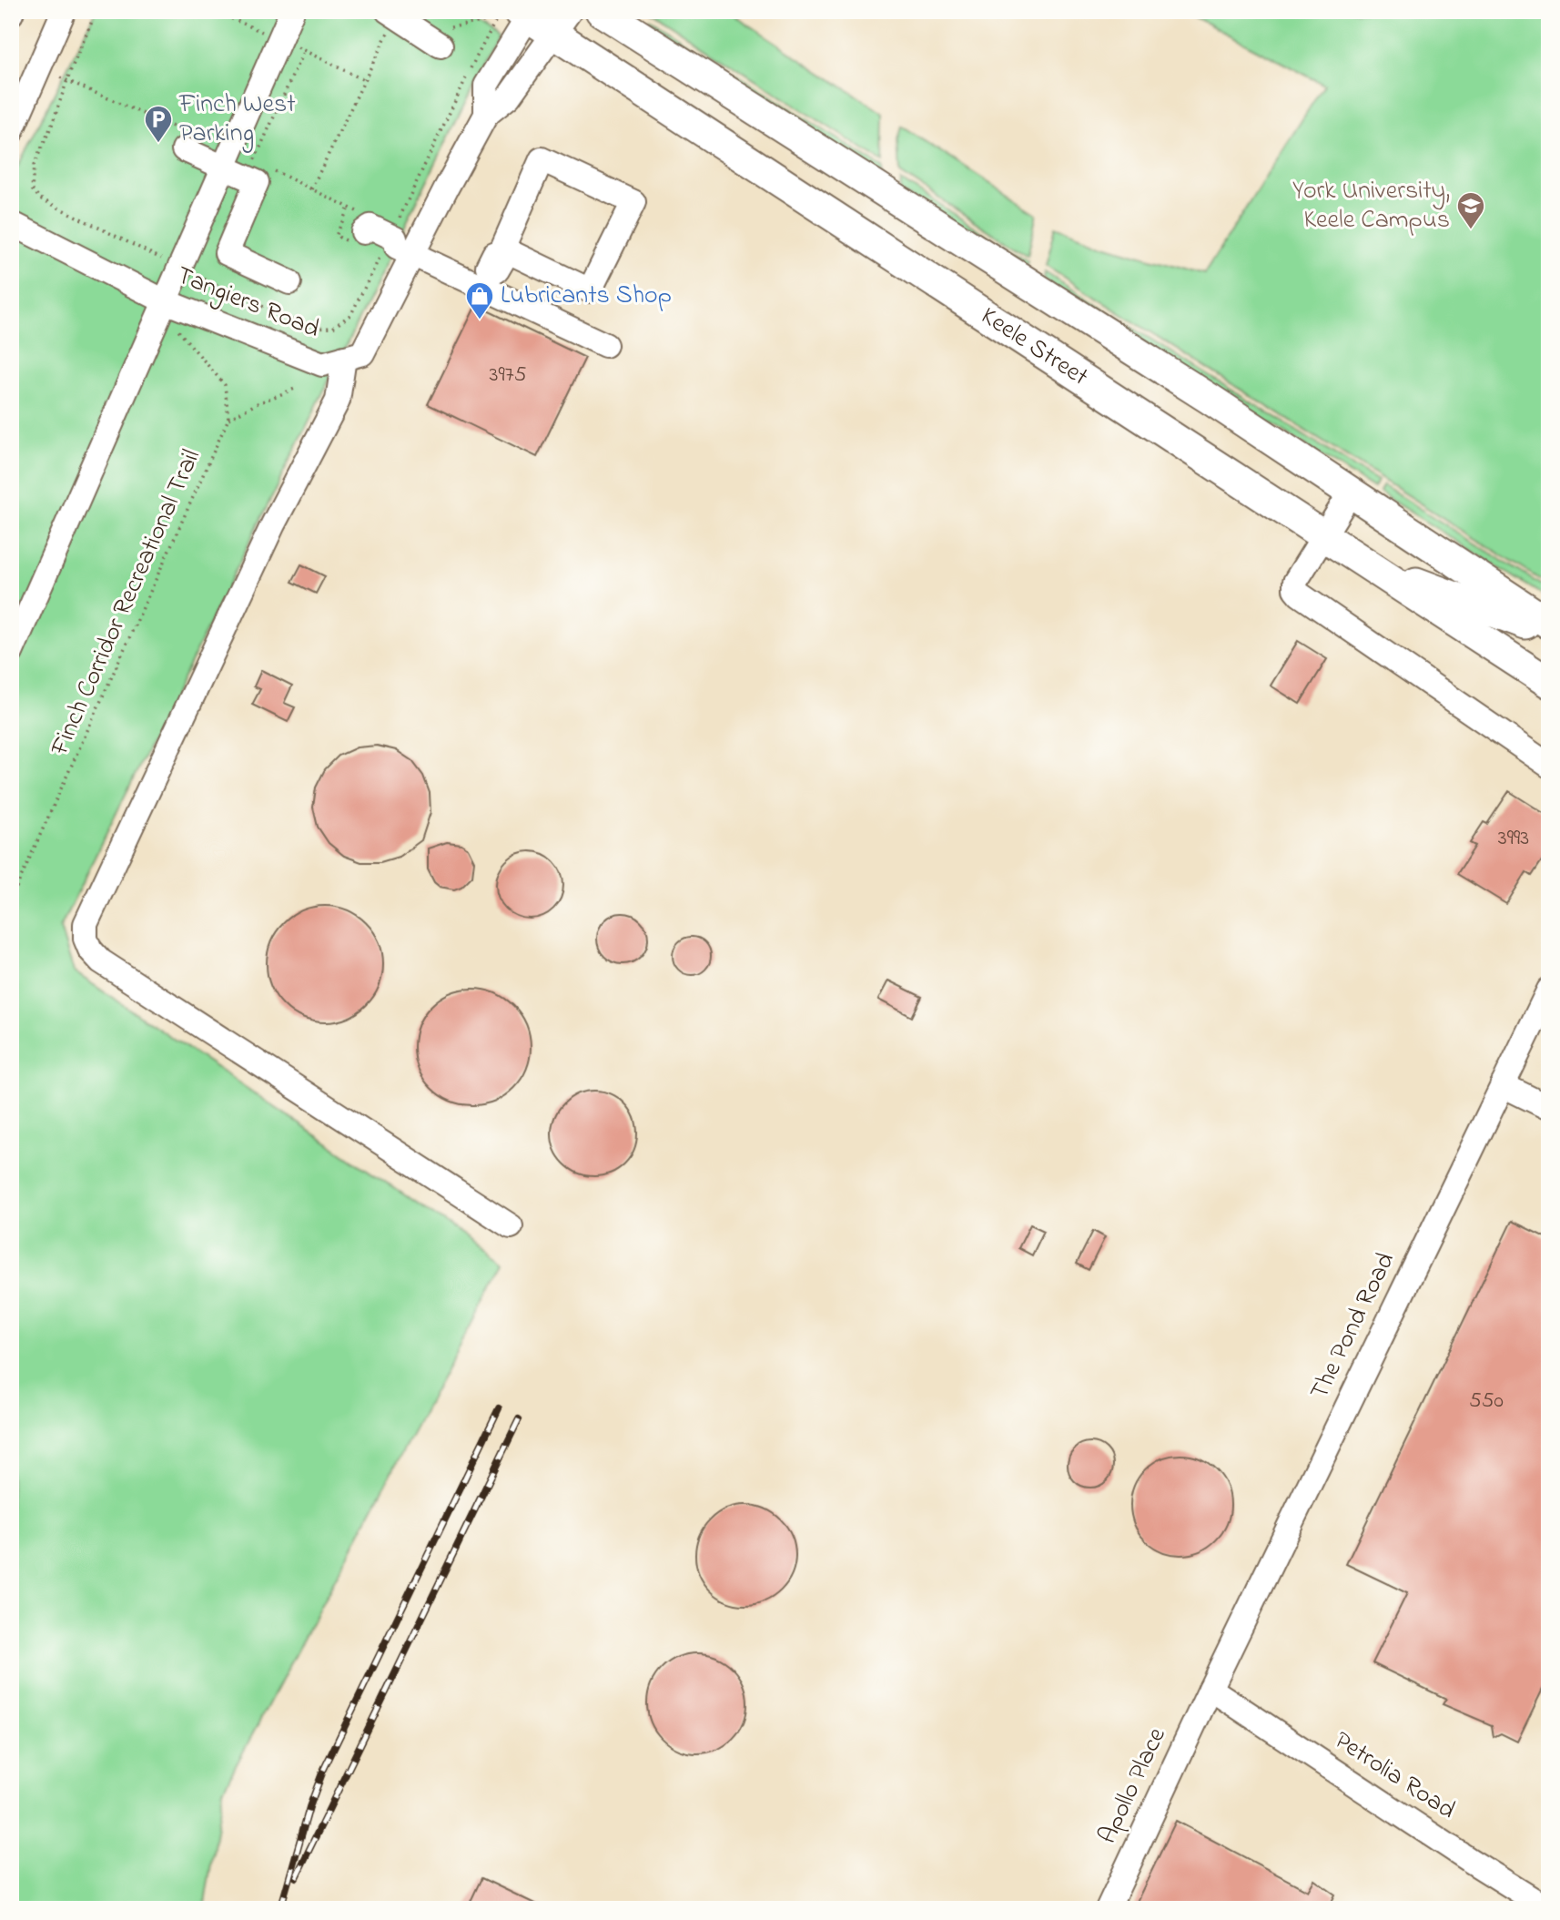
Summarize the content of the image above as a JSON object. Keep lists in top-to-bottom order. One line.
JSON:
{"streets":{"main road":["Keele Street"],"street":["Tangiers Road","The Pond Road","Petrolia Road","Apollo Place"],"path":["Finch Corridor Recreational Trail"]},"crossings":[["Tangiers Road","Keele Street"],["The Pond Road","Petrolia Road"],["The Pond Road","Apollo Place"],["Petrolia Road","Apollo Place"]],"places":{"parking":["Finch West Parking"],"school or university":["York University, Keele Campus"],"shop":["Lubricants Shop"]},"house_numbers":["3975","3993","550"]}
